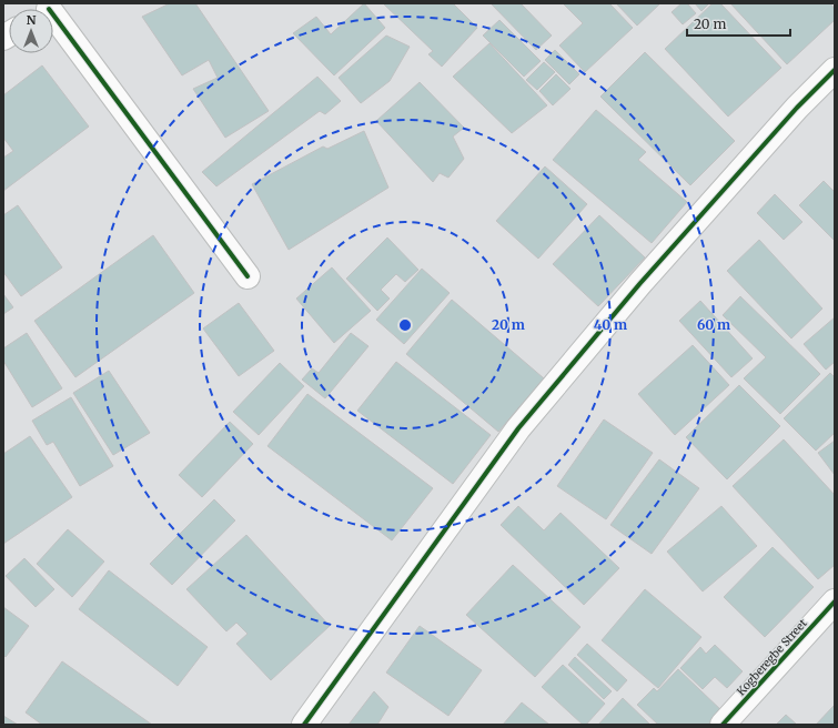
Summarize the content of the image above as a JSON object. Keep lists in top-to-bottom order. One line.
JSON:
{"streets":{"street":["Kogberegbe Street"]},"scale_bar":"20 m","north":"top","rings":["20 m","40 m","60 m"]}
